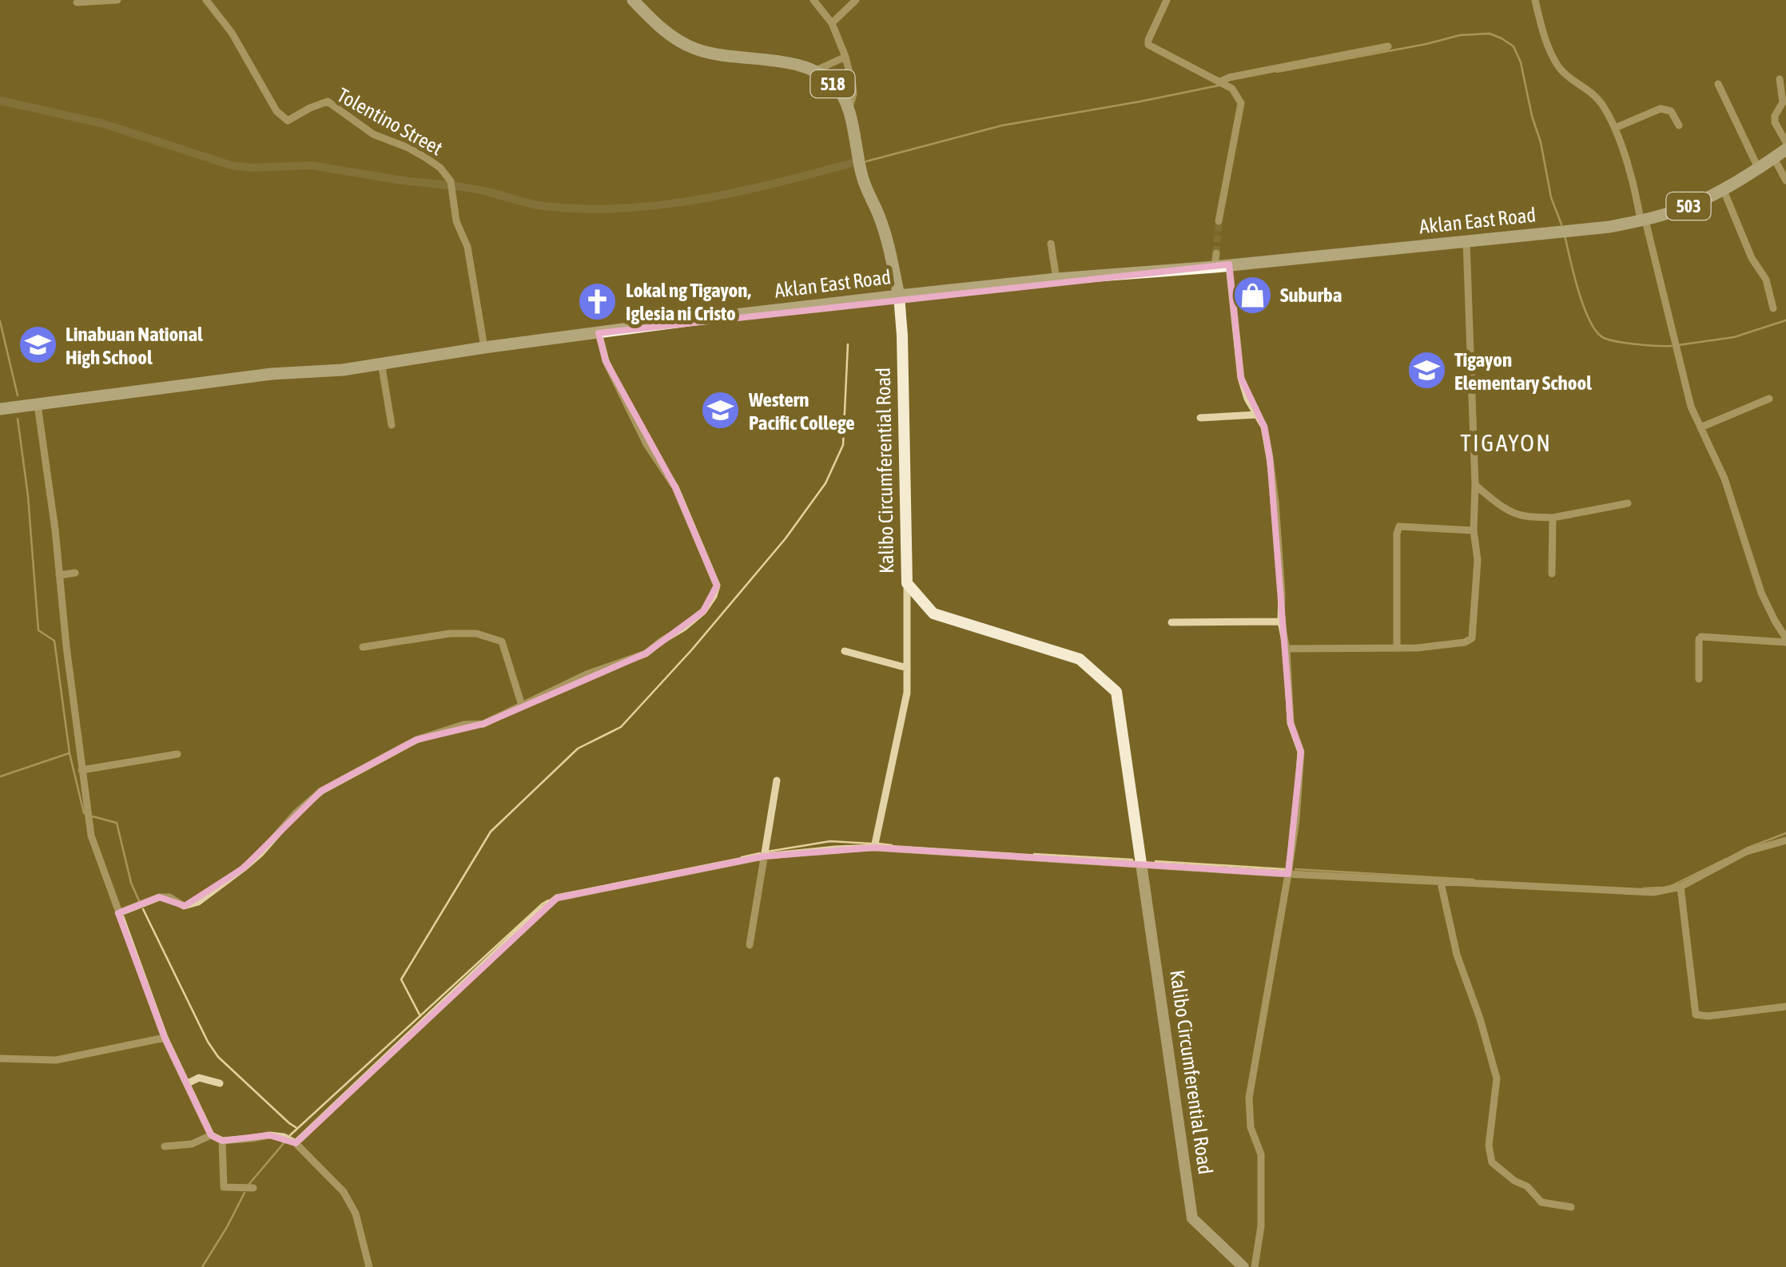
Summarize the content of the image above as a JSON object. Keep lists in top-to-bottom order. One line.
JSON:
{"streets":{"main road":["518","503","Aklan East Road","Kalibo Circumferential Road"],"street":["Tolentino Street"]},"crossings":[["Tolentino Street","Aklan East Road"],["503","Aklan East Road"],["Aklan East Road","Kalibo Circumferential Road"]],"districts":["TIGAYON"],"places":{"shop":["Suburba"],"church":["Lokal ng Tigayon, Iglesia ni Cristo"],"school or university":["Linabuan National High School","Tigayon Elementary School","Western Pacific College"]}}
